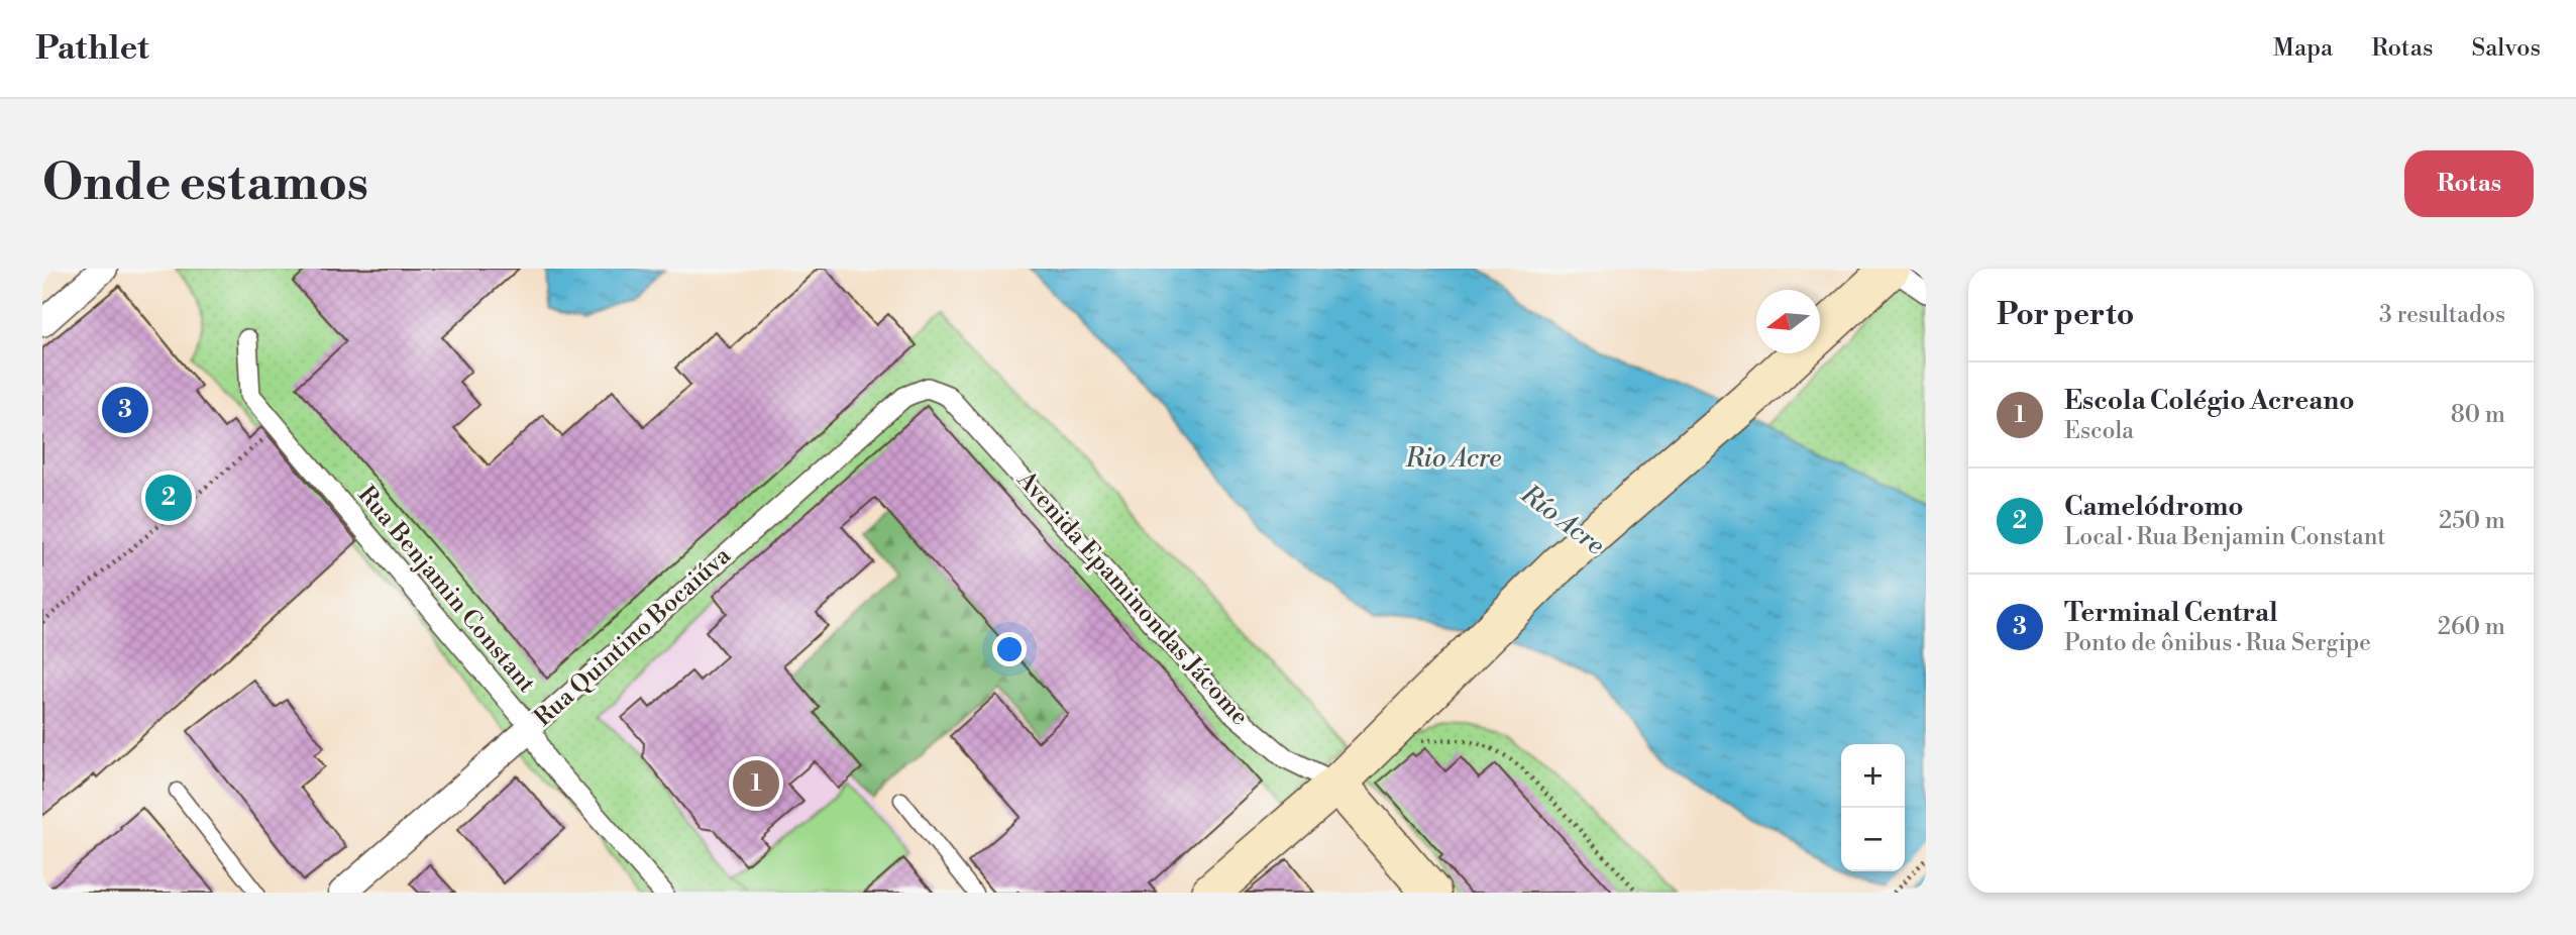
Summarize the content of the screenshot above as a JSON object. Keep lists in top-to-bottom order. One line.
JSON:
{"streets":{"main road":["Avenida Epaminondas Jácome"],"street":["Rua Benjamin Constant","Rua Quintino Bocaiúva"]},"crossings":[["Rua Benjamin Constant","Rua Quintino Bocaiúva"],["Avenida Epaminondas Jácome","Rua Quintino Bocaiúva"]],"water":["Rio Acre","Río Acre"],"north":"left","page":{"header":"Pathlet","nav":["Mapa","Rotas","Salvos"],"buttons":"Rotas","title":"Onde estamos","heading":["Por perto","3 resultados"],"list":[{"mark":"1","name":"Escola Colégio Acreano","note":"Escola","value":"80 m"},{"mark":"2","name":"Camelódromo","note":"Local · Rua Benjamin Constant","value":"250 m"},{"mark":"3","name":"Terminal Central","note":"Ponto de ônibus · Rua Sergipe","value":"260 m"}],"pins":["3","2","1"],"map_buttons":["+","−"]}}
